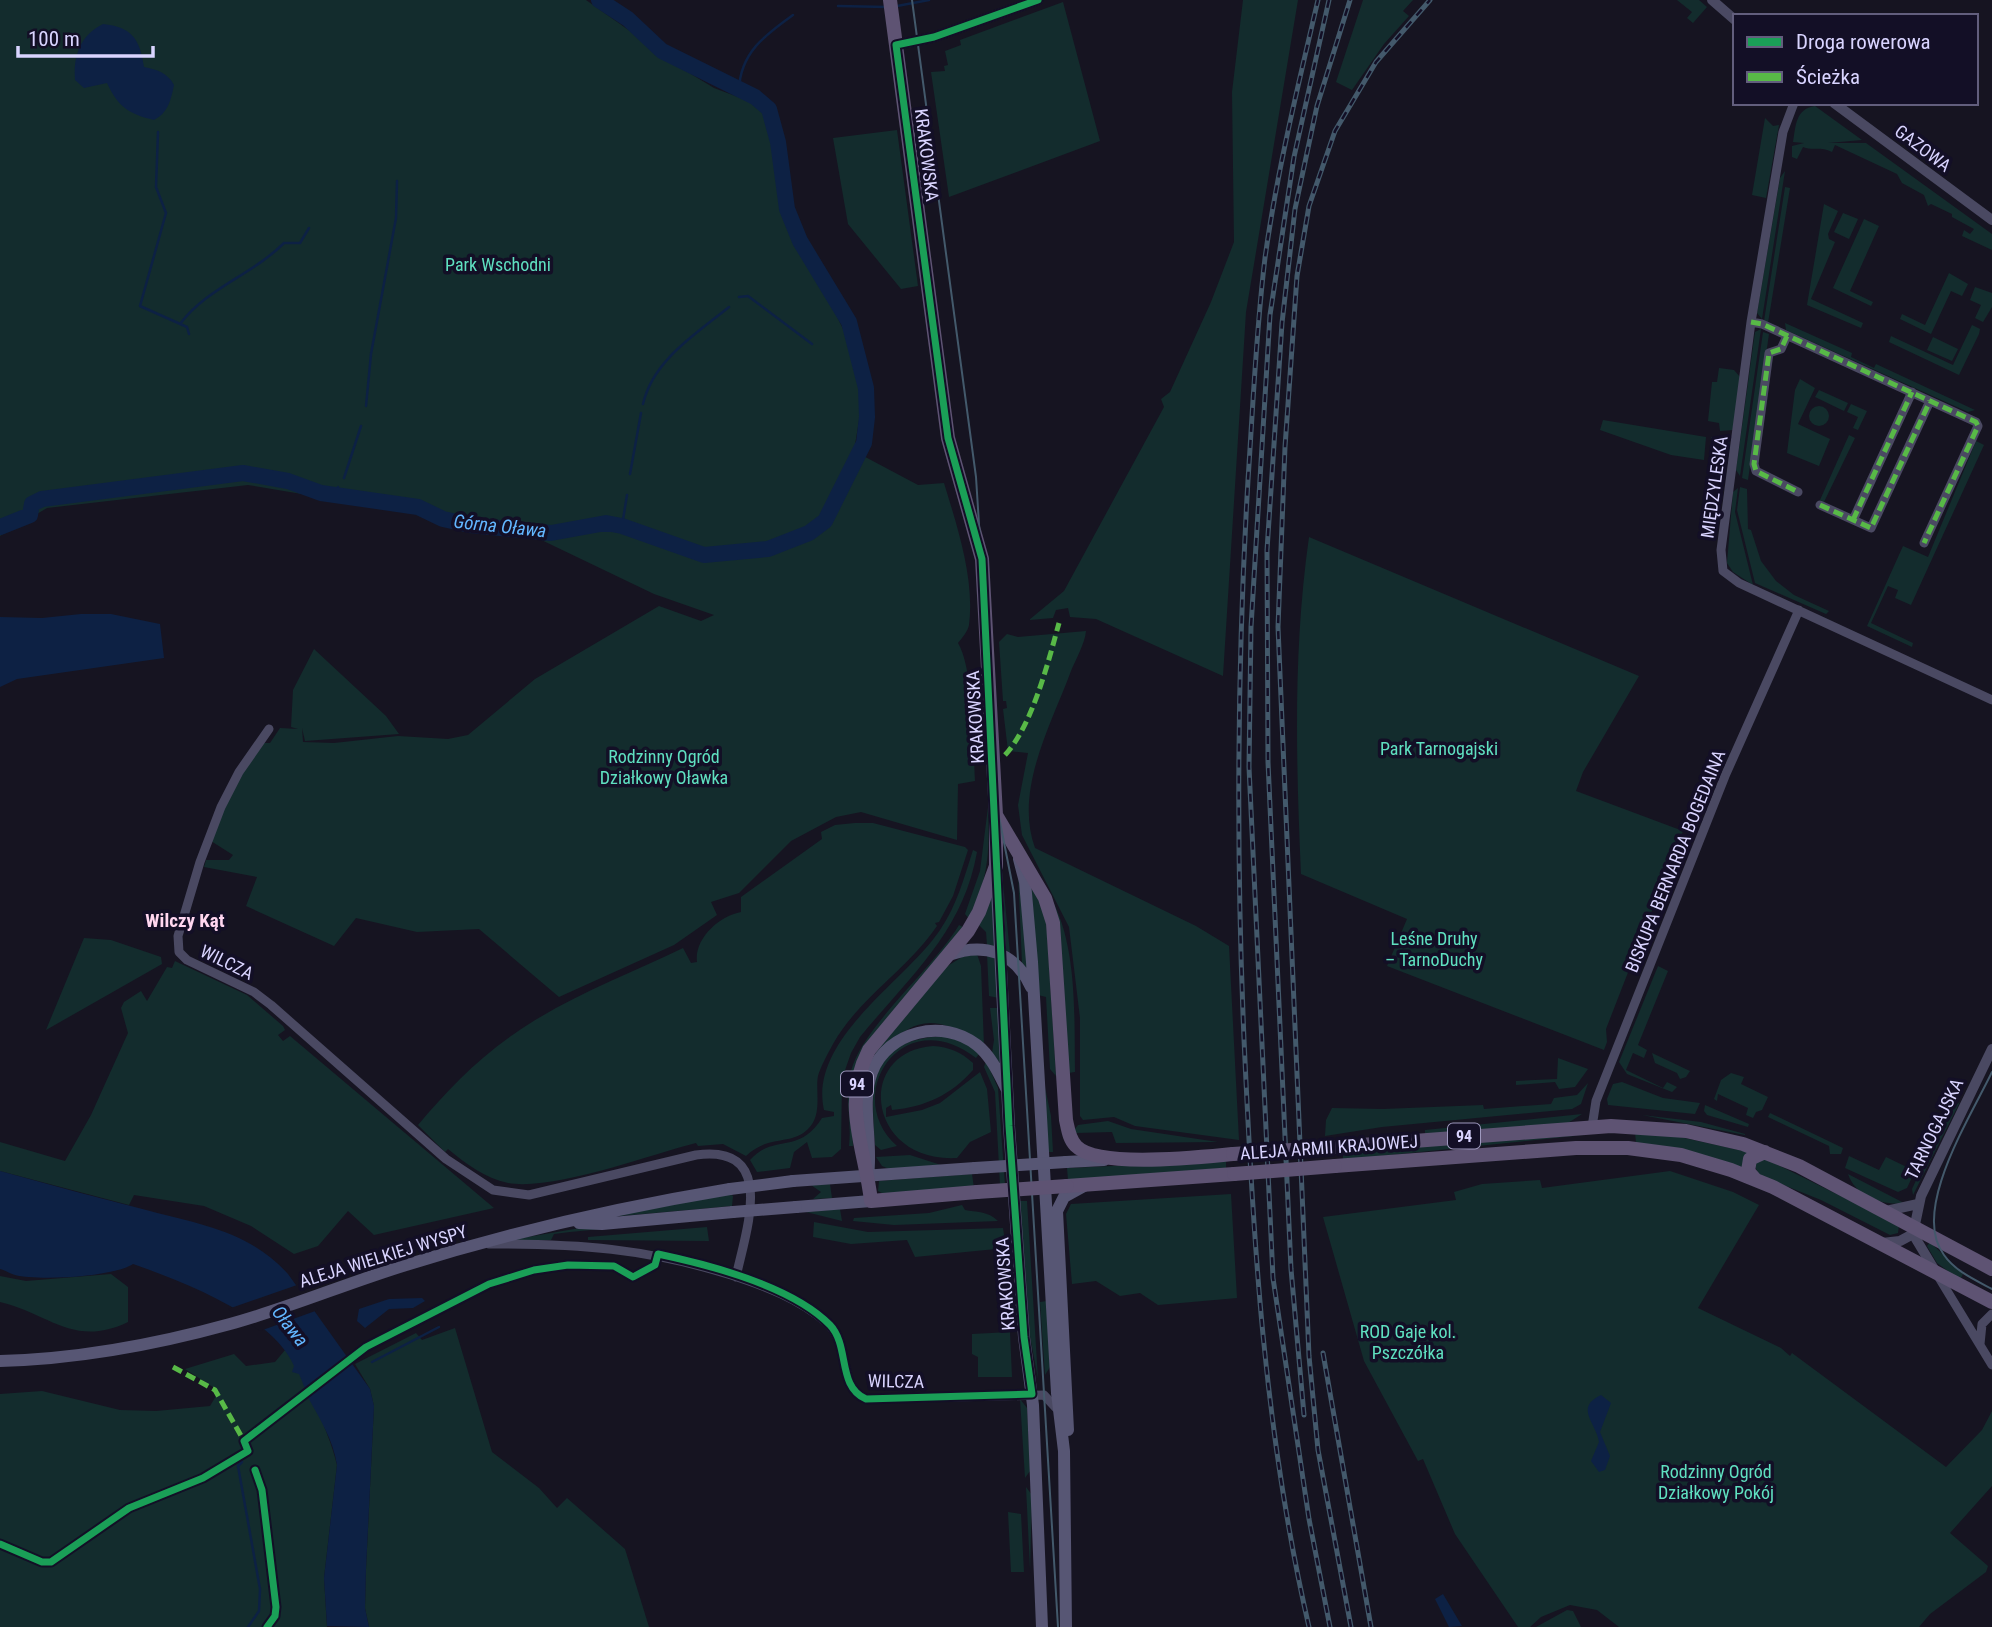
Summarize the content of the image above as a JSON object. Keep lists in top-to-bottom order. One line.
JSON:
{"streets":{"main road":["KRAKOWSKA","94","ALEJA ARMII KRAJOWEJ","ALEJA WIELKIEJ WYSPY"],"street":["GAZOWA","MIĘDZYLESKA","BISKUPA BERNARDA BOGEDAINA","WILCZA","TARNOGAJSKA"]},"crossings":[["KRAKOWSKA","WILCZA"],["KRAKOWSKA","94"],["MIĘDZYLESKA","BISKUPA BERNARDA BOGEDAINA"],["BISKUPA BERNARDA BOGEDAINA","ALEJA ARMII KRAJOWEJ"],["WILCZA","ALEJA WIELKIEJ WYSPY"],["94","ALEJA ARMII KRAJOWEJ"],["94","ALEJA WIELKIEJ WYSPY"],["TARNOGAJSKA","ALEJA ARMII KRAJOWEJ"],["ALEJA ARMII KRAJOWEJ","ALEJA WIELKIEJ WYSPY"]],"districts":["Wilczy Kąt"],"water":["Górna Oława","Oława"],"parks":["Park Wschodni","Park Tarnogajski","Rodzinny Ogród Działkowy Oławka","Leśne Druhy – TarnoDuchy","ROD Gaje kol. Pszczółka","Rodzinny Ogród Działkowy Pokój"],"legend":["Droga rowerowa","Ścieżka"],"scale_bar":"100 m"}
